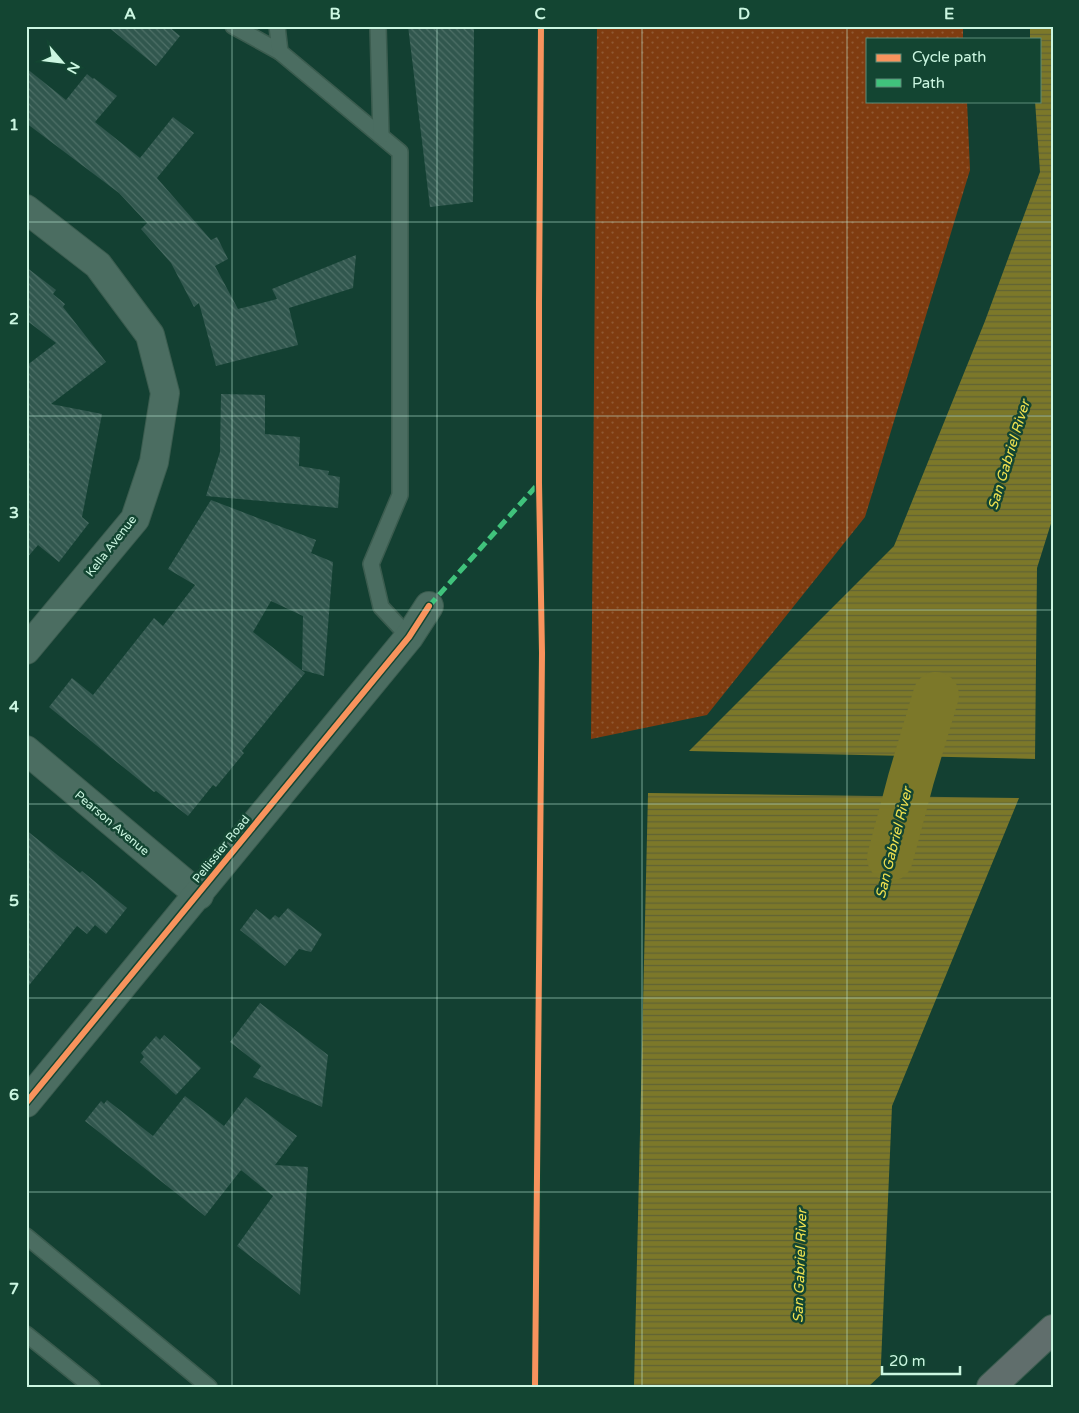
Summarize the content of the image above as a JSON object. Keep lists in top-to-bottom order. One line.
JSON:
{"streets":{"street":["Kella Avenue","Pearson Avenue","Pellissier Road"]},"crossings":[["Pearson Avenue","Pellissier Road"]],"water":["San Gabriel River"],"legend":["Cycle path","Path"],"scale_bar":"20 m","north":"bottom right","grid":{"columns":["A","B","C","D","E"],"rows":["1","2","3","4","5","6","7"]}}
